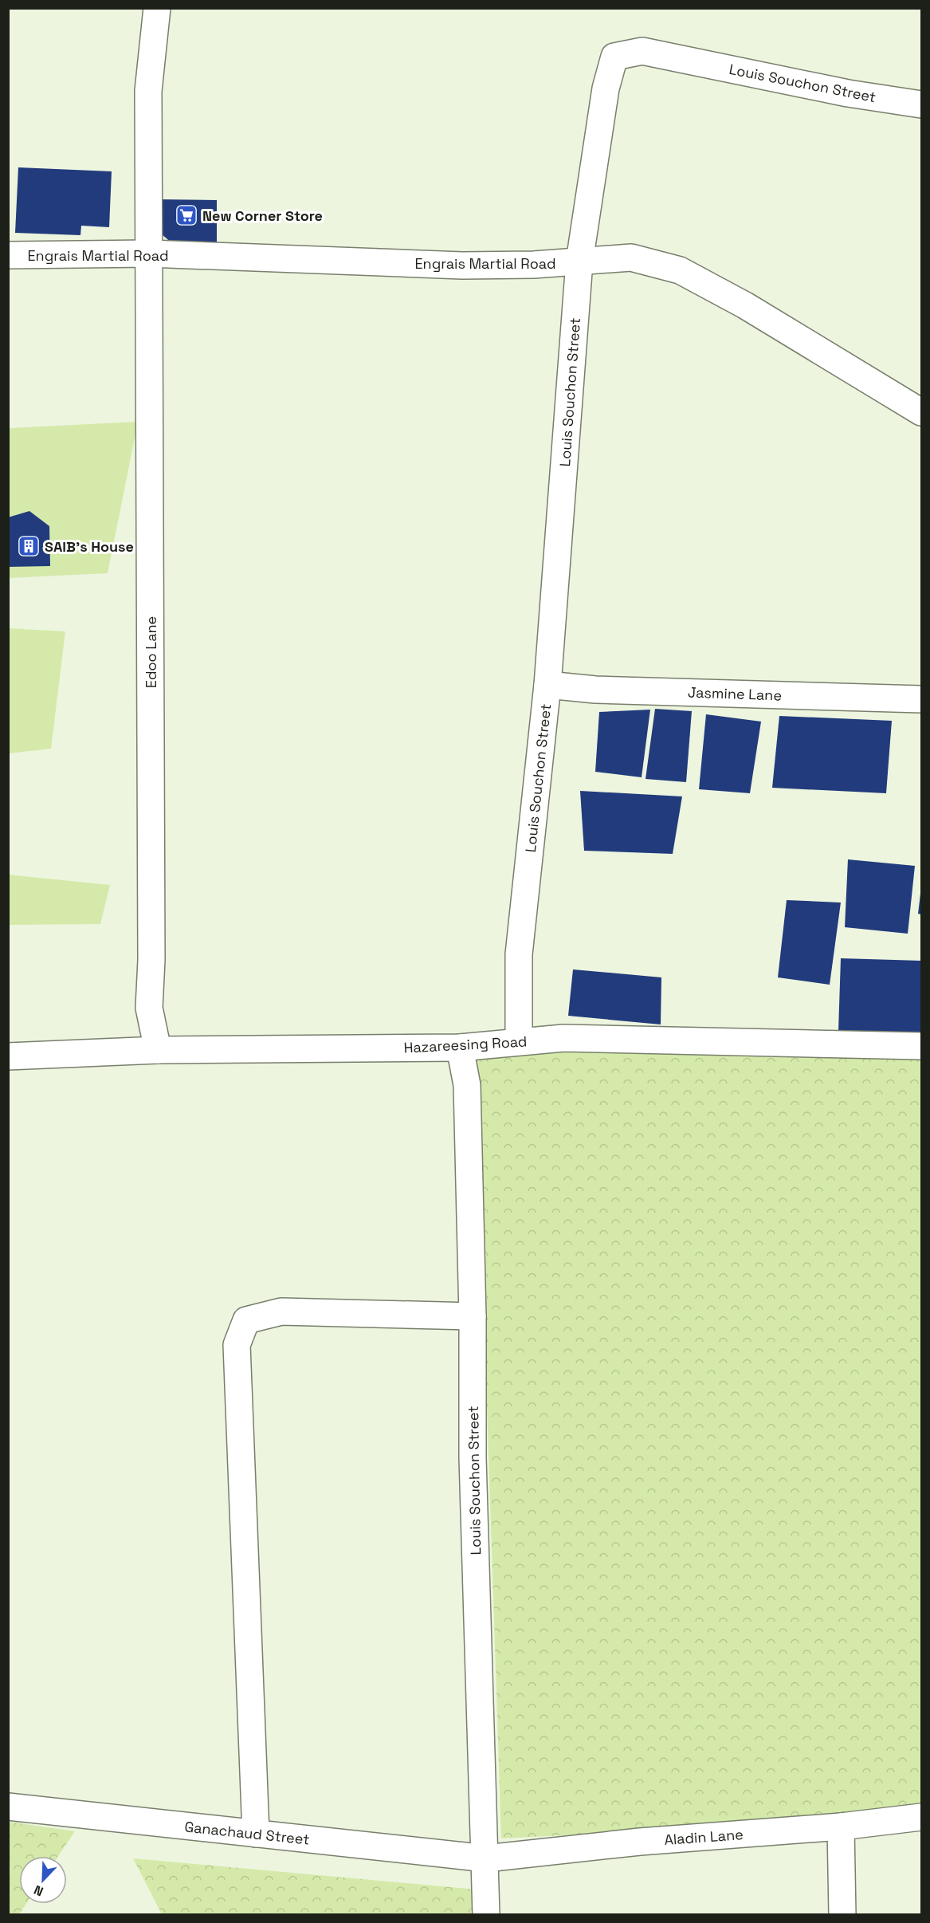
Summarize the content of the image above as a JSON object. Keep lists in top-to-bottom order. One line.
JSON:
{"streets":{"street":["Louis Souchon Street","Engrais Martial Road","Edoo Lane","Jasmine Lane","Hazareesing Road","Ganachaud Street","Aladin Lane"]},"crossings":[["Louis Souchon Street","Engrais Martial Road"],["Louis Souchon Street","Jasmine Lane"],["Louis Souchon Street","Hazareesing Road"],["Louis Souchon Street","Ganachaud Street"],["Louis Souchon Street","Aladin Lane"],["Engrais Martial Road","Edoo Lane"],["Edoo Lane","Hazareesing Road"],["Ganachaud Street","Aladin Lane"]],"places":{"supermarket":["New Corner Store"],"building":["SAIB's House"]},"north":"bottom left"}
